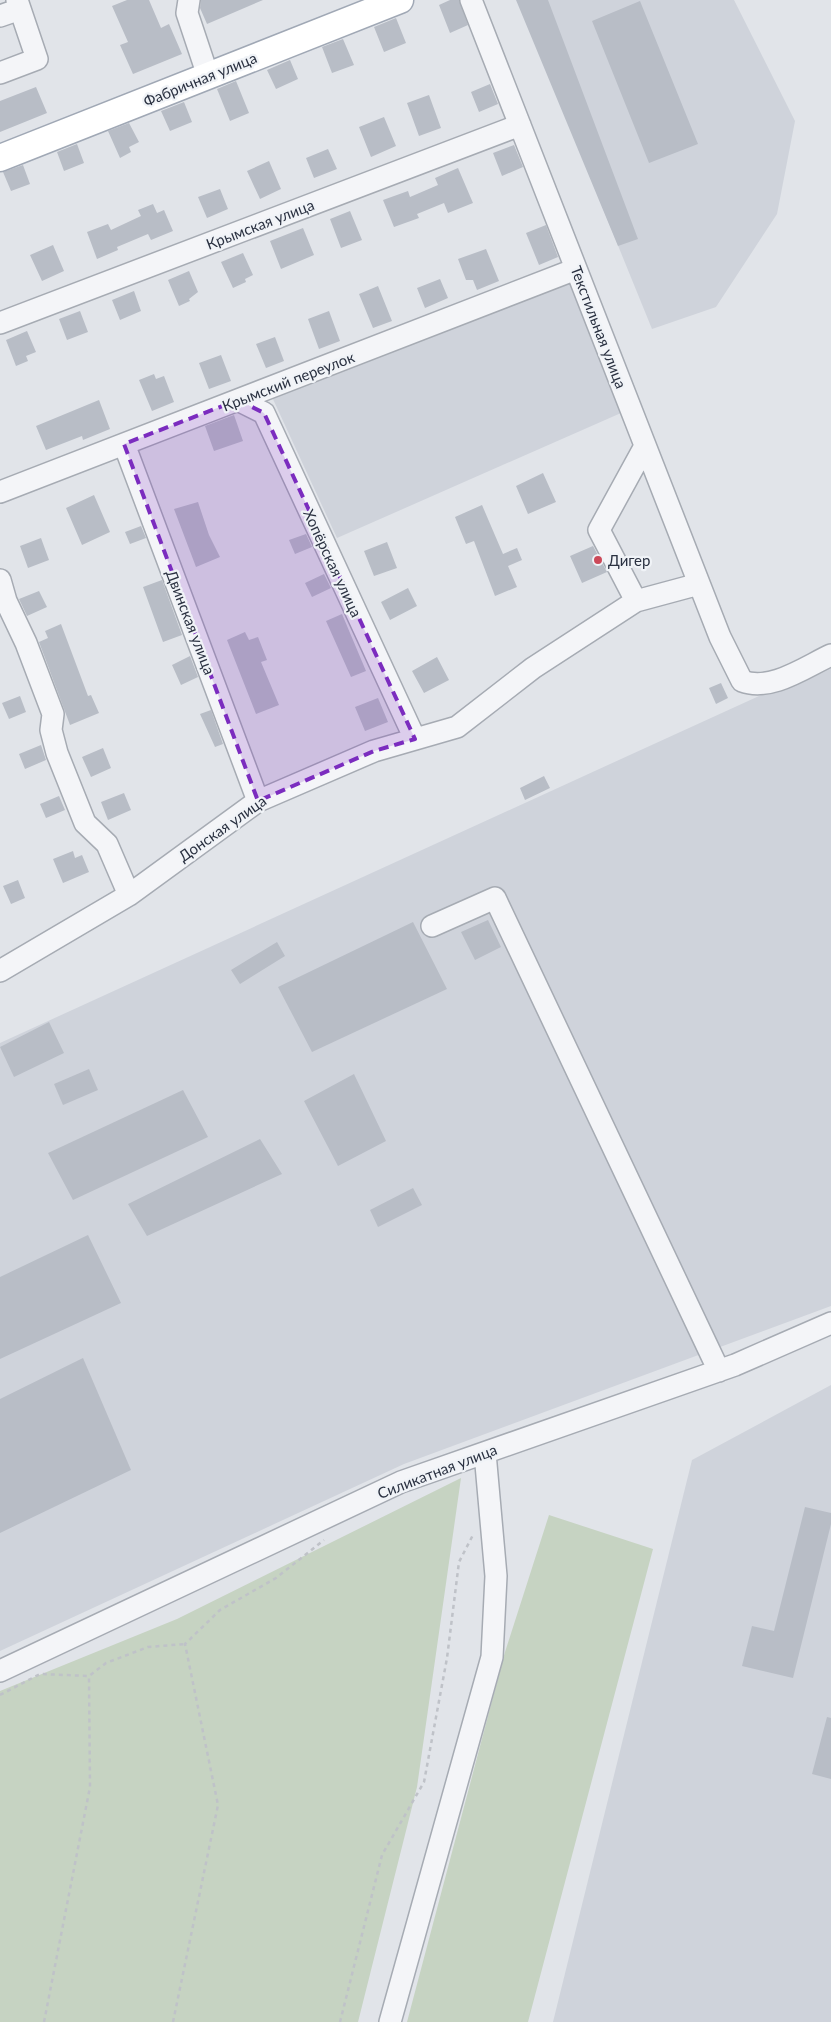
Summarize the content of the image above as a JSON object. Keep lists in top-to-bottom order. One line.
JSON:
{"streets":{"main road":["Фабричная улица"],"street":["Крымская улица","Текстильная улица","Крымский переулок","Хопёрская улица","Двинская улица","Донская улица","Силикатная улица"]},"crossings":[["Крымская улица","Текстильная улица"],["Текстильная улица","Крымский переулок"],["Текстильная улица","Донская улица"],["Крымский переулок","Хопёрская улица"],["Крымский переулок","Двинская улица"],["Хопёрская улица","Донская улица"],["Двинская улица","Донская улица"]],"places":["Дигер"]}
